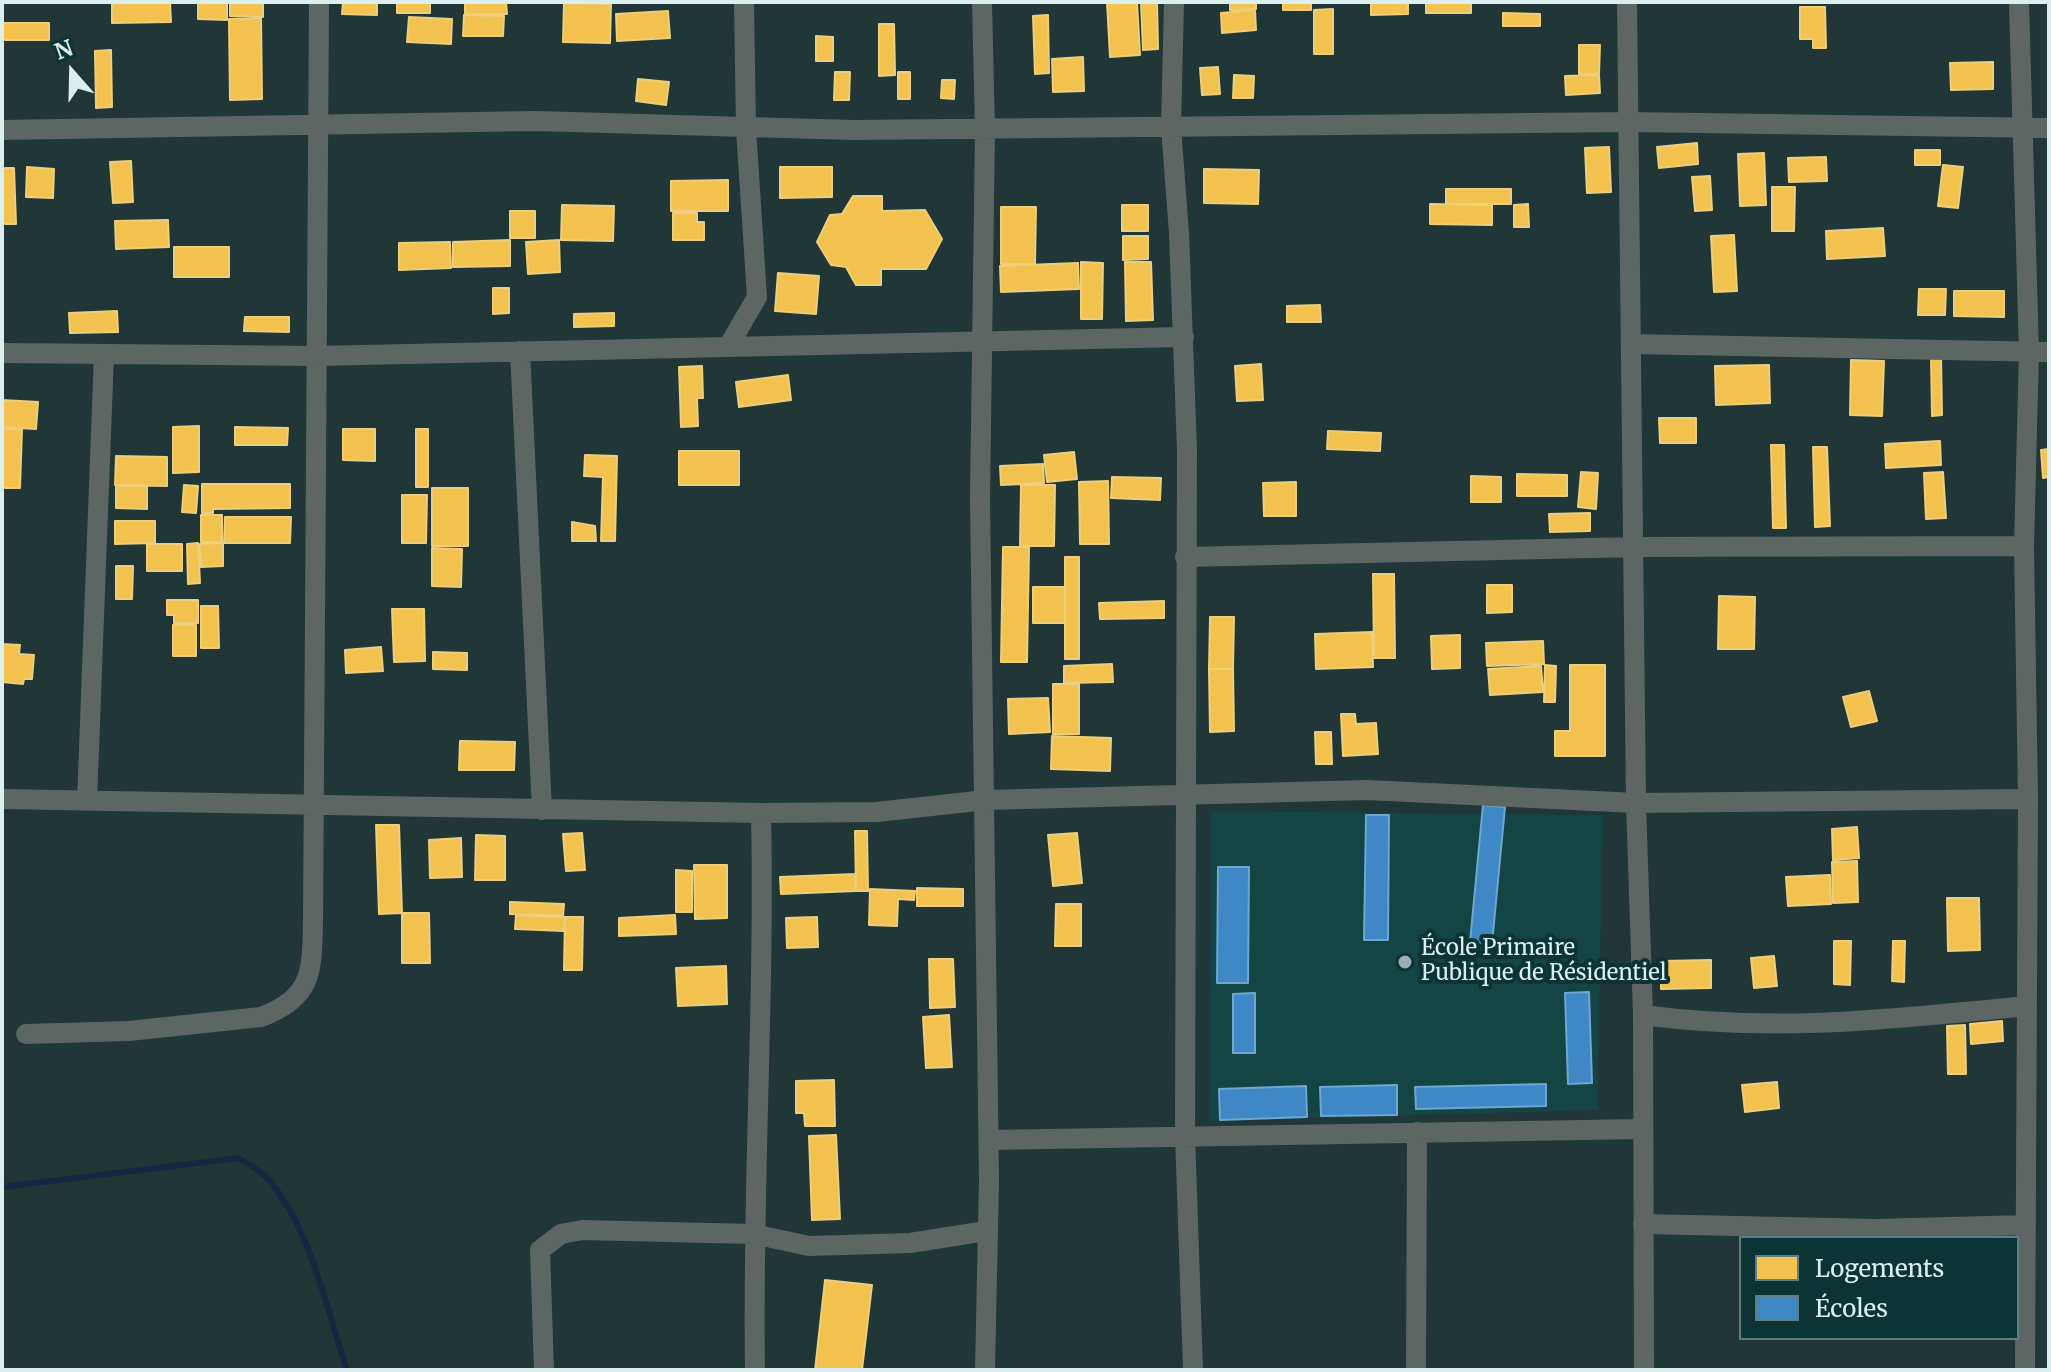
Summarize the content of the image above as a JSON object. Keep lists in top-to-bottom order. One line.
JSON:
{"places":["École Primaire Publique de Résidentiel"],"legend":["Logements","Écoles"],"north":"top"}
